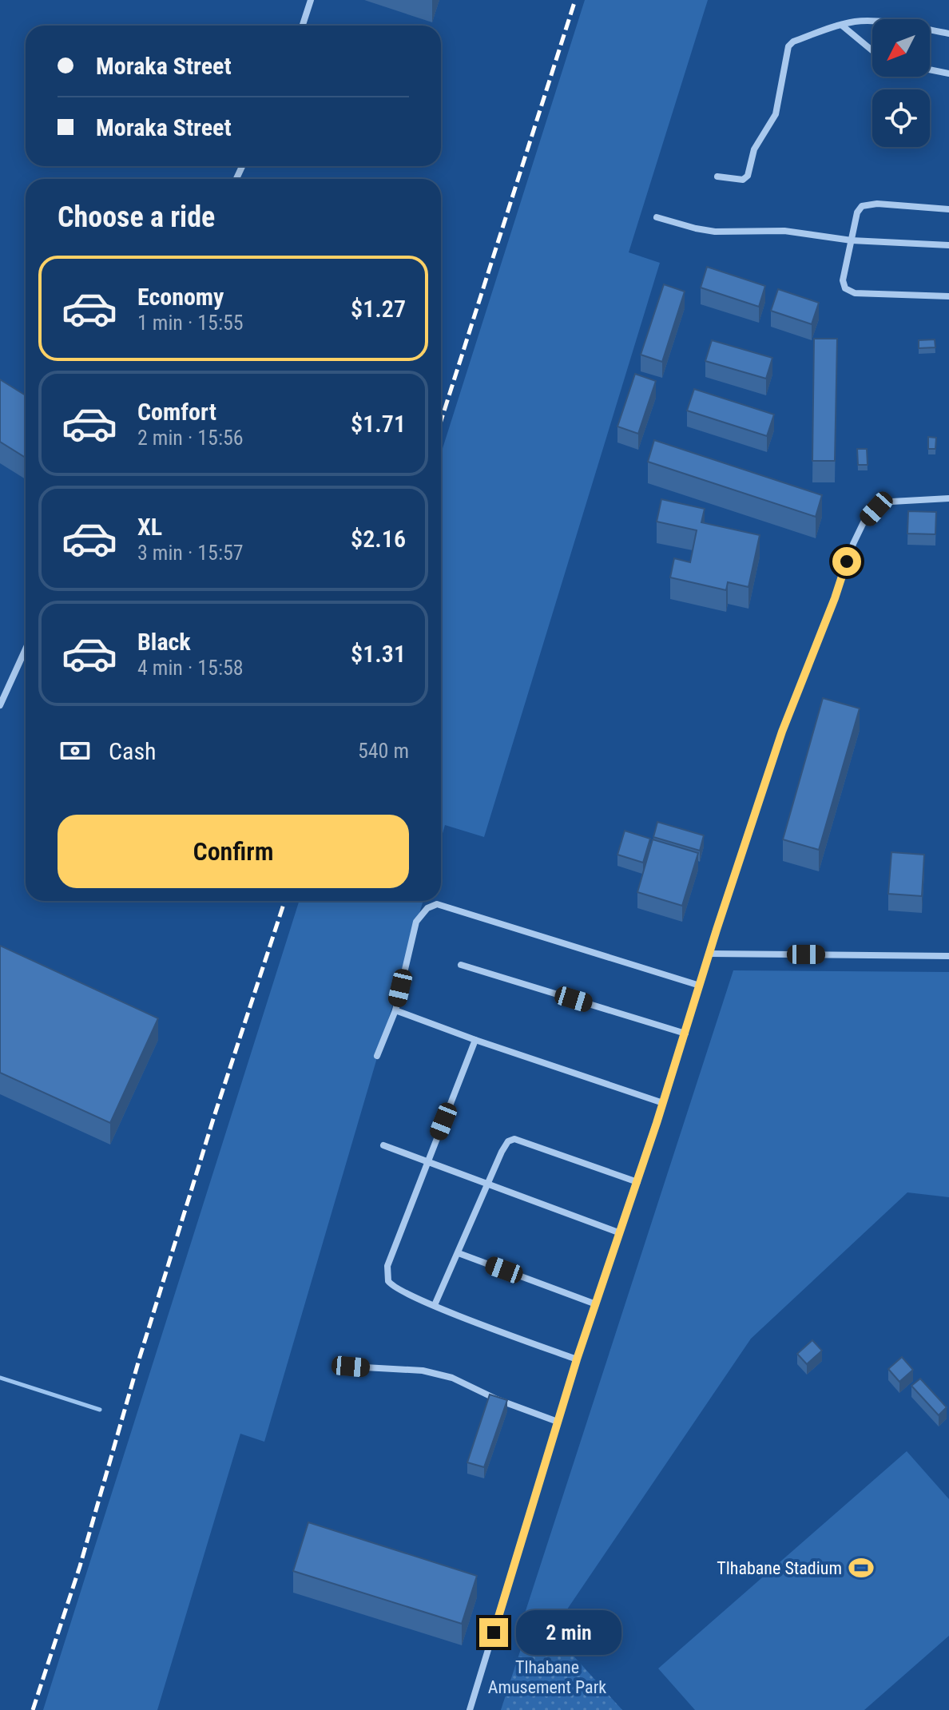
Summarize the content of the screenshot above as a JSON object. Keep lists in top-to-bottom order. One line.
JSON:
{"parks":["Tlhabane Amusement Park"],"places":{"sports":["Tlhabane Stadium"]},"north":"bottom left","page":{"banner":["Moraka Street","Moraka Street"],"heading":"Choose a ride","list":[{"name":"Economy","note":"1 min · 15:55","value":"$1.27"},{"name":"Comfort","note":"2 min · 15:56","value":"$1.71"},{"name":"XL","note":"3 min · 15:57","value":"$2.16"},{"name":"Black","note":"4 min · 15:58","value":"$1.31"}],"pay":["Cash","540 m"],"buttons":"Confirm","bubble":"2 min"}}
